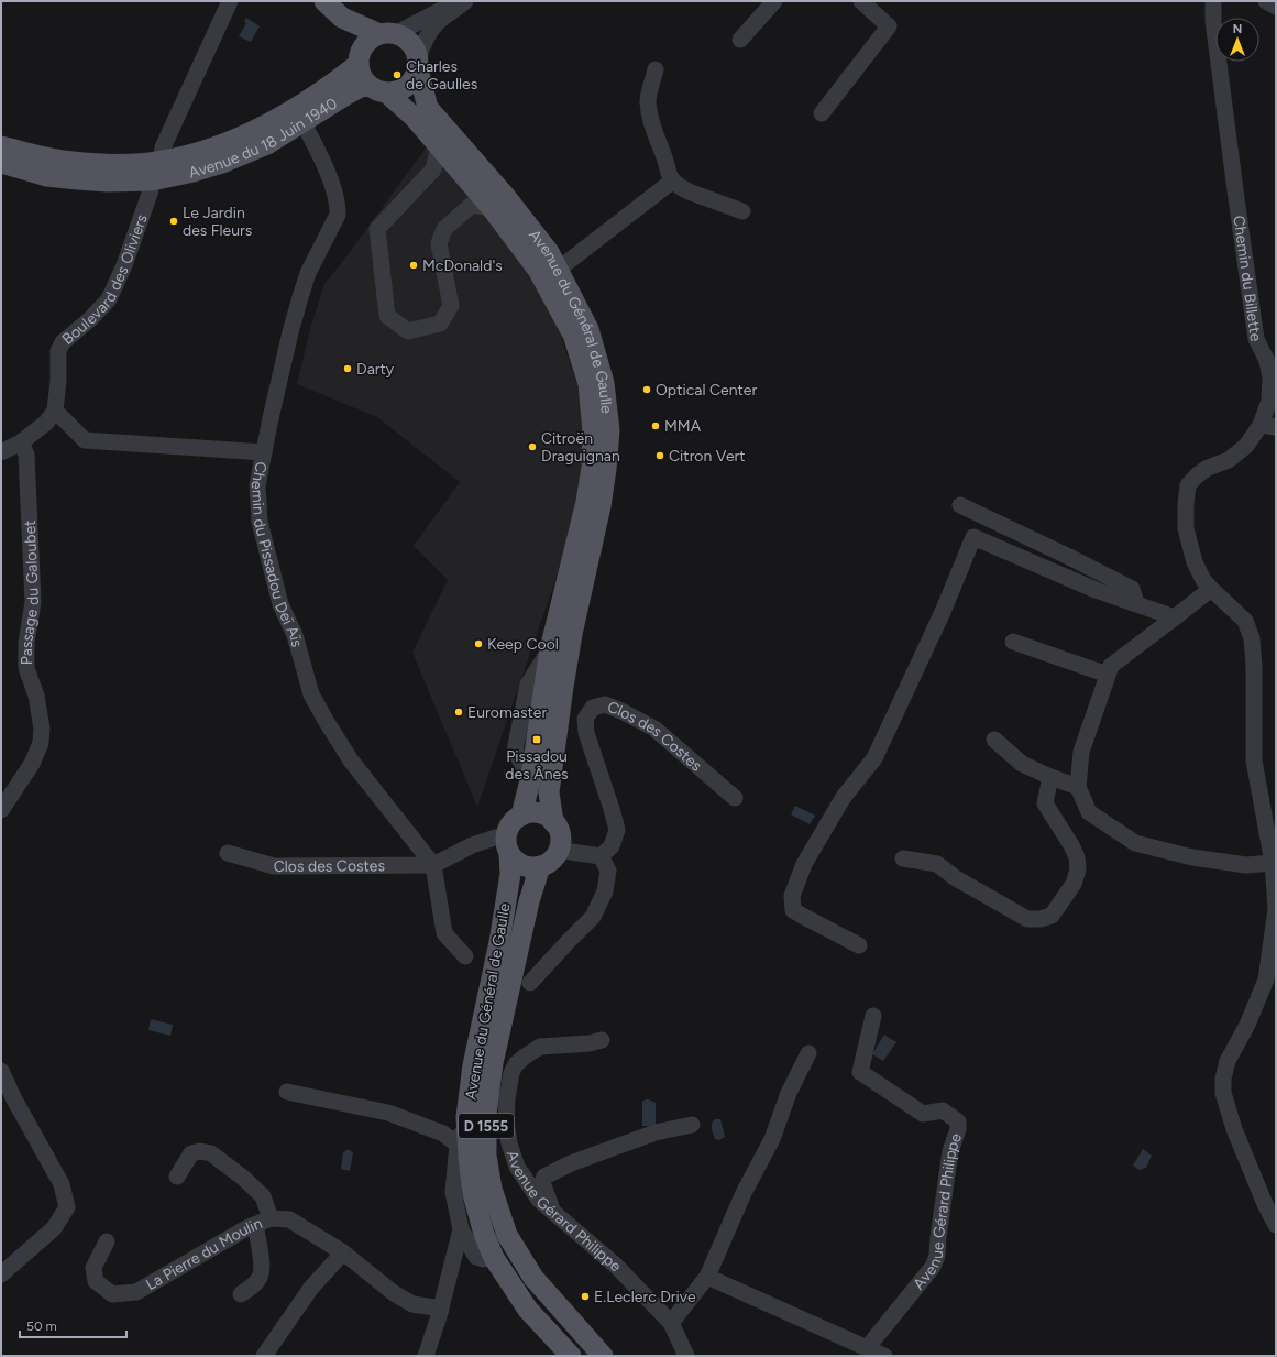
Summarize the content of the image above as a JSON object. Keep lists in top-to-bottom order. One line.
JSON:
{"streets":{"main road":["Avenue du 18 Juin 1940","Avenue du Général de Gaulle","D 1555"],"street":["Boulevard des Oliviers","Chemin du Billette","Chemin du Pissadou Deï Aïs","Passage du Galoubet","Clos des Costes","Avenue Gérard Philippe","La Pierre du Moulin"]},"crossings":[["Avenue du 18 Juin 1940","Boulevard des Oliviers"],["Avenue du 18 Juin 1940","Avenue du Général de Gaulle"],["Avenue du 18 Juin 1940","Chemin du Pissadou Deï Aïs"],["Avenue du Général de Gaulle","Clos des Costes"],["Chemin du Pissadou Deï Aïs","Clos des Costes"]],"places":{"other":["Charles de Gaulles","Le Jardin des Fleurs","McDonald's","Darty","Optical Center","MMA","Citroën Draguignan","Citron Vert","Keep Cool","Euromaster","E.Leclerc Drive"],"transit":["Pissadou des Ânes"]},"scale_bar":"50 m","north":"top"}
